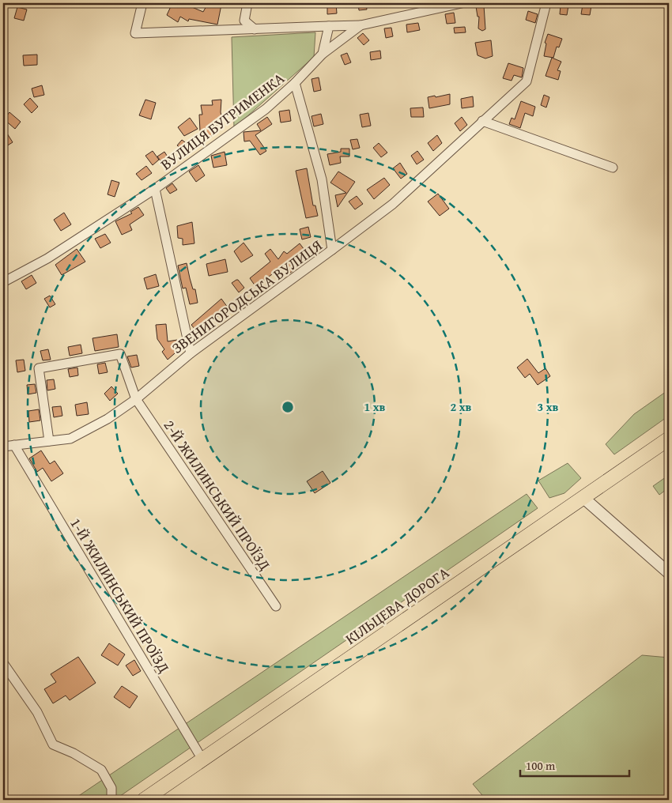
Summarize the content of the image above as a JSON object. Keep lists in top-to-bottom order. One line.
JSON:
{"streets":{"highway":["КІЛЬЦЕВА ДОРОГА"],"street":["ВУЛИЦЯ БУГРИМЕНКА","ЗВЕНИГОРОДСЬКА ВУЛИЦЯ","2-Й ЖИЛИНСЬКИЙ ПРОЇЗД","1-Й ЖИЛИНСЬКИЙ ПРОЇЗД"]},"crossings":[["ЗВЕНИГОРОДСЬКА ВУЛИЦЯ","2-Й ЖИЛИНСЬКИЙ ПРОЇЗД"],["ЗВЕНИГОРОДСЬКА ВУЛИЦЯ","1-Й ЖИЛИНСЬКИЙ ПРОЇЗД"],["1-Й ЖИЛИНСЬКИЙ ПРОЇЗД","КІЛЬЦЕВА ДОРОГА"]],"scale_bar":"100 m","rings":["1 хв","2 хв","3 хв"]}
